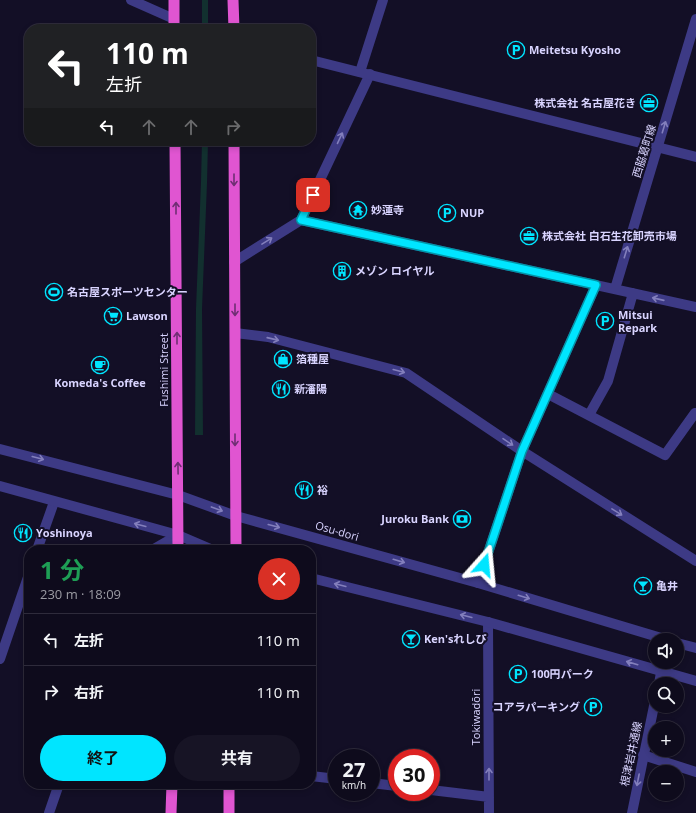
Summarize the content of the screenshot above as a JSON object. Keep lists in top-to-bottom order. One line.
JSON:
{"streets":{"highway":["Fushimi Street"],"street":["西脇葛町線","Osu-dori","Tokiwadōri","根津岩井通線"]},"crossings":[["Fushimi Street","Osu-dori"]],"one_way":["西脇葛町線","Tokiwadōri","根津岩井通線"],"places":{"parking":["Meitetsu Kyosho","NUP","Mitsui Repark","100円パーク","コアラパーキング"],"office":["株式会社 名古屋花き","株式会社 白石生花卸売市場"],"temple":["妙蓮寺"],"building":["メゾン ロイヤル"],"sports":["名古屋スポーツセンター"],"supermarket":["Lawson"],"shop":["箔種屋"],"cafe":["Komeda's Coffee"],"restaurant":["新瀋陽","裕","Yoshinoya"],"bank":["Juroku Bank"],"bar":["亀井","Ken'sれしぴ"]},"page":{"turn":["110 m","左折"],"heading":["1 分","230 m · 18:09"],"list":[{"name":"左折","value":"110 m"},{"name":"右折","value":"110 m"}],"map_buttons":["+","−"],"buttons":["終了","共有"],"speed":"27 km/h","limit":"30"}}
